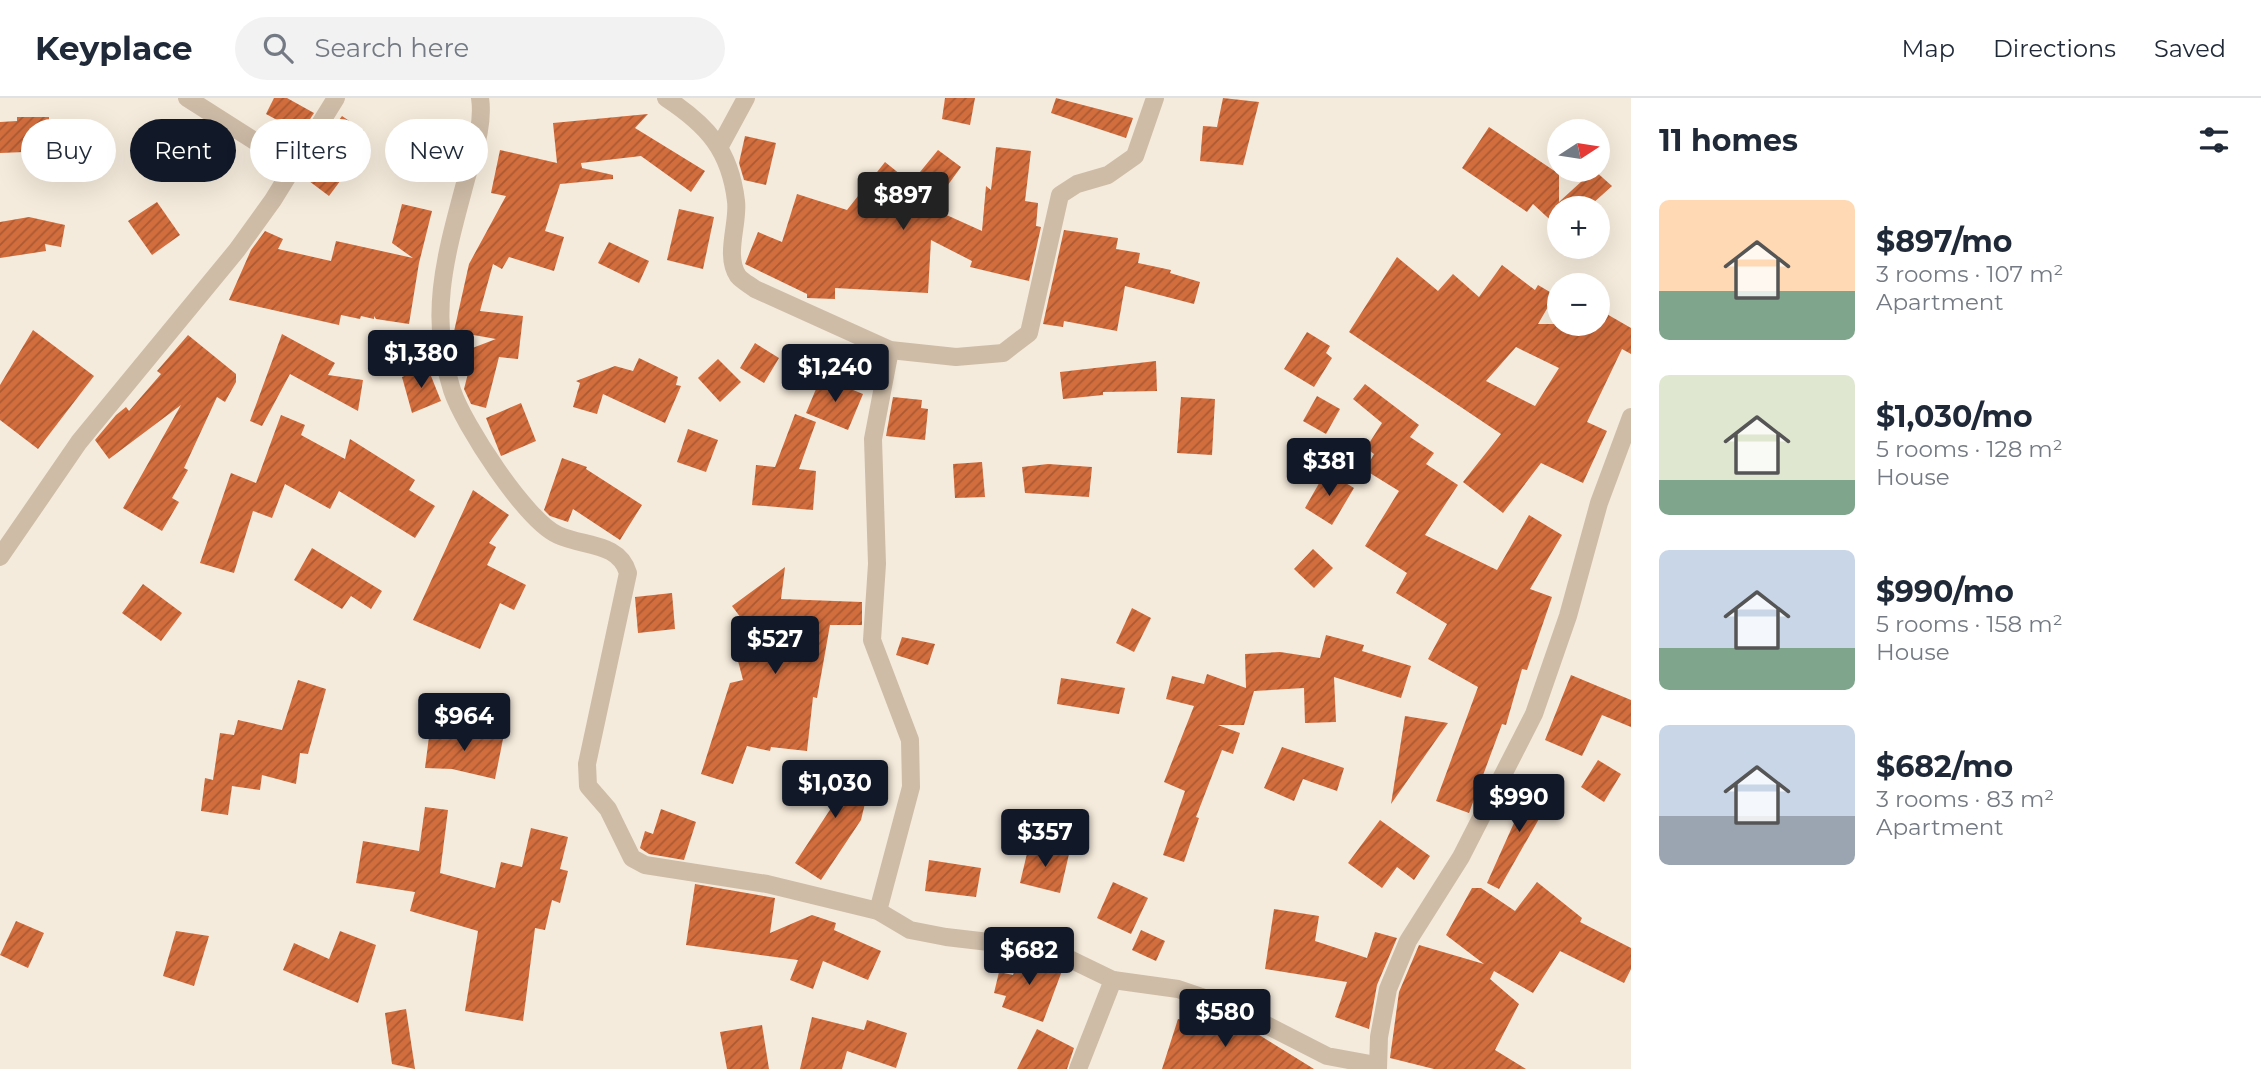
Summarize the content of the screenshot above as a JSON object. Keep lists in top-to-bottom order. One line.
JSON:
{"north":"right","page":{"header":"Keyplace","search":"Search here","nav":["Map","Directions","Saved"],"heading":"11 homes","map_buttons":["+","−"],"chip":["Buy","Rent","Filters","New"],"price":["$897","$1,380","$1,240","$381","$527","$964","$1,030","$990","$357","$682","$580"],"list":[{"name":"$897/mo","note":"3 rooms · 107 m² · Apartment"},{"name":"$1,030/mo","note":"5 rooms · 128 m² · House"},{"name":"$990/mo","note":"5 rooms · 158 m² · House"},{"name":"$682/mo","note":"3 rooms · 83 m² · Apartment"}]}}
